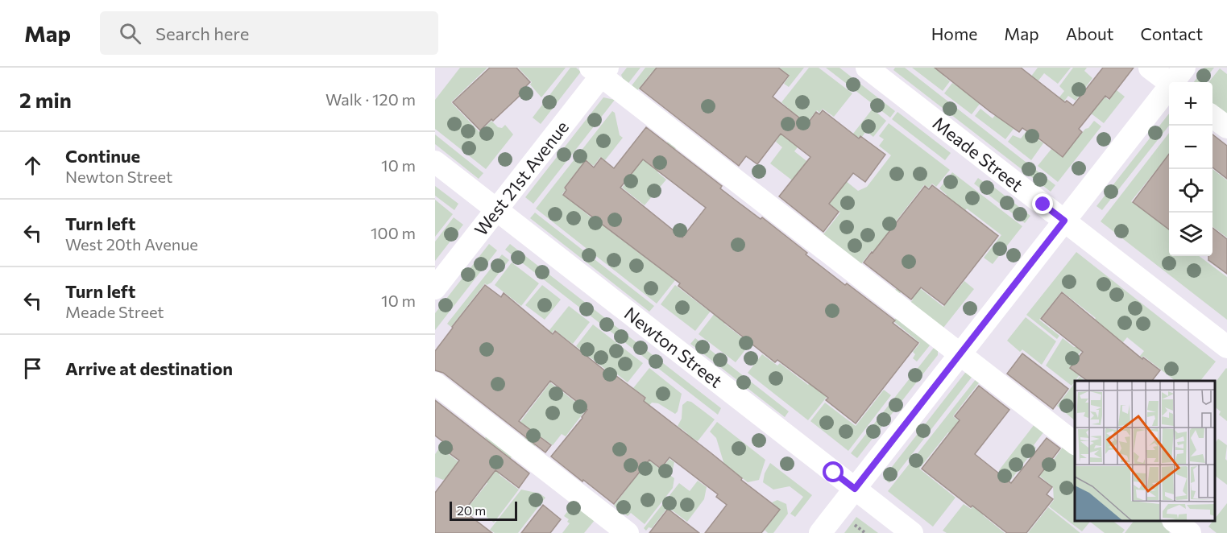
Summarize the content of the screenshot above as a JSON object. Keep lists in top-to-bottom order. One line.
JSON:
{"streets":{"street":["Meade Street","West 21st Avenue","Newton Street"]},"crossings":[["West 21st Avenue","Newton Street"]],"scale_bar":"20 m","page":{"header":"Map","search":"Search here","nav":["Home","Map","About","Contact"],"heading":["2 min","Walk · 120 m"],"map_buttons":["+","−"],"list":[["Continue","Newton Street","10 m"],["Turn left","West 20th Avenue","100 m"],["Turn left","Meade Street","10 m"],"Arrive at destination"],"scale":"20 m"}}
